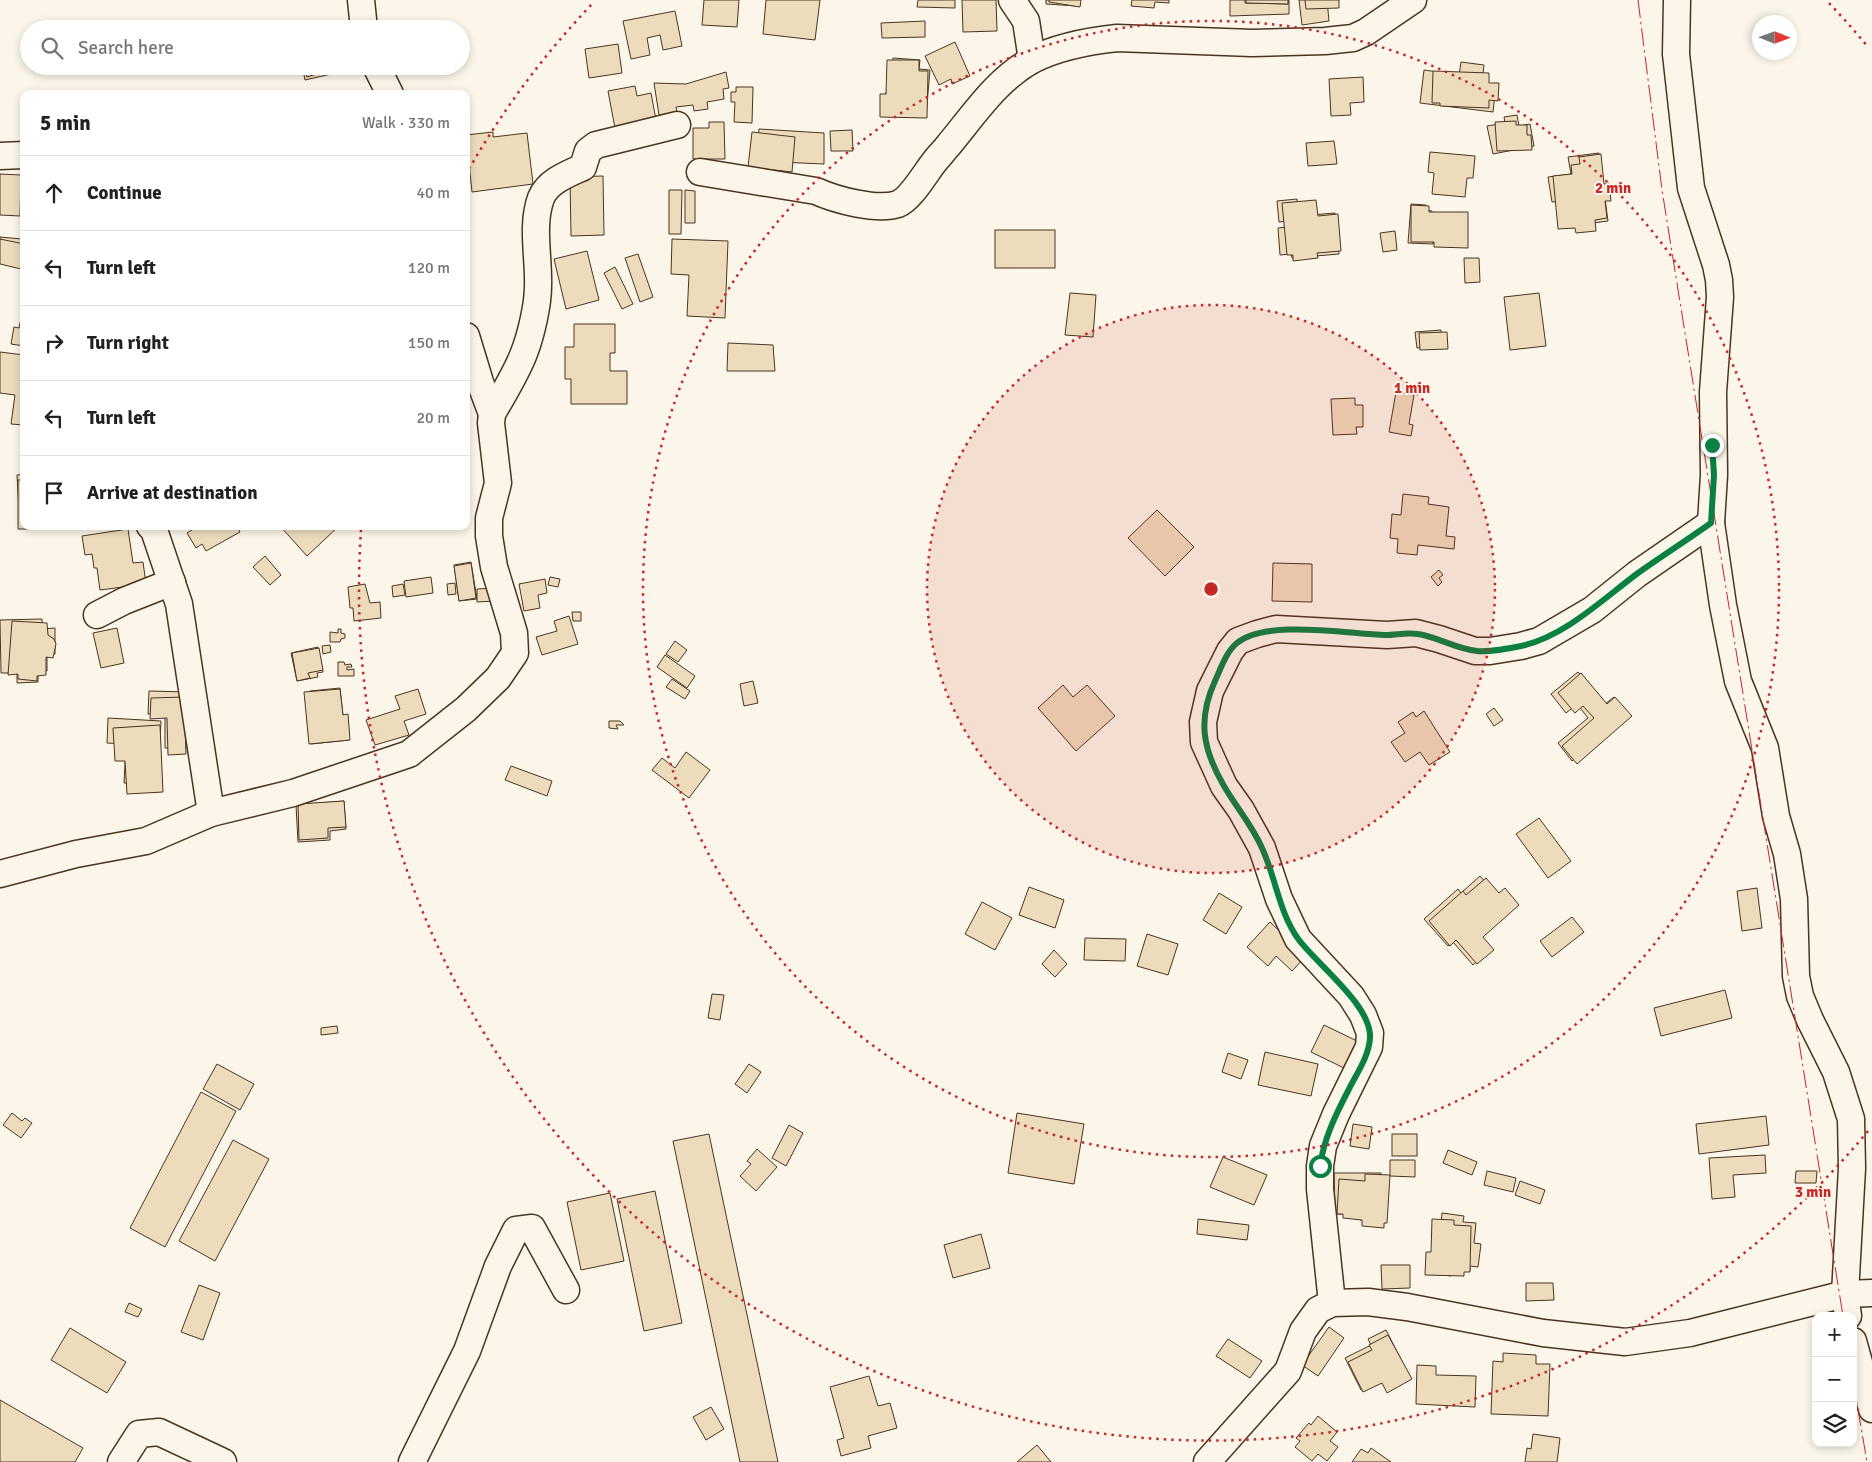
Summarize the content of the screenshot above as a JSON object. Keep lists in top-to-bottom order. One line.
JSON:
{"north":"right","page":{"search":"Search here","heading":["5 min","Walk · 330 m"],"list":[["Continue","40 m"],["Turn left","120 m"],["Turn right","150 m"],["Turn left","20 m"],"Arrive at destination"],"map_buttons":["+","−"]},"rings":["2 min","1 min","3 min"]}
